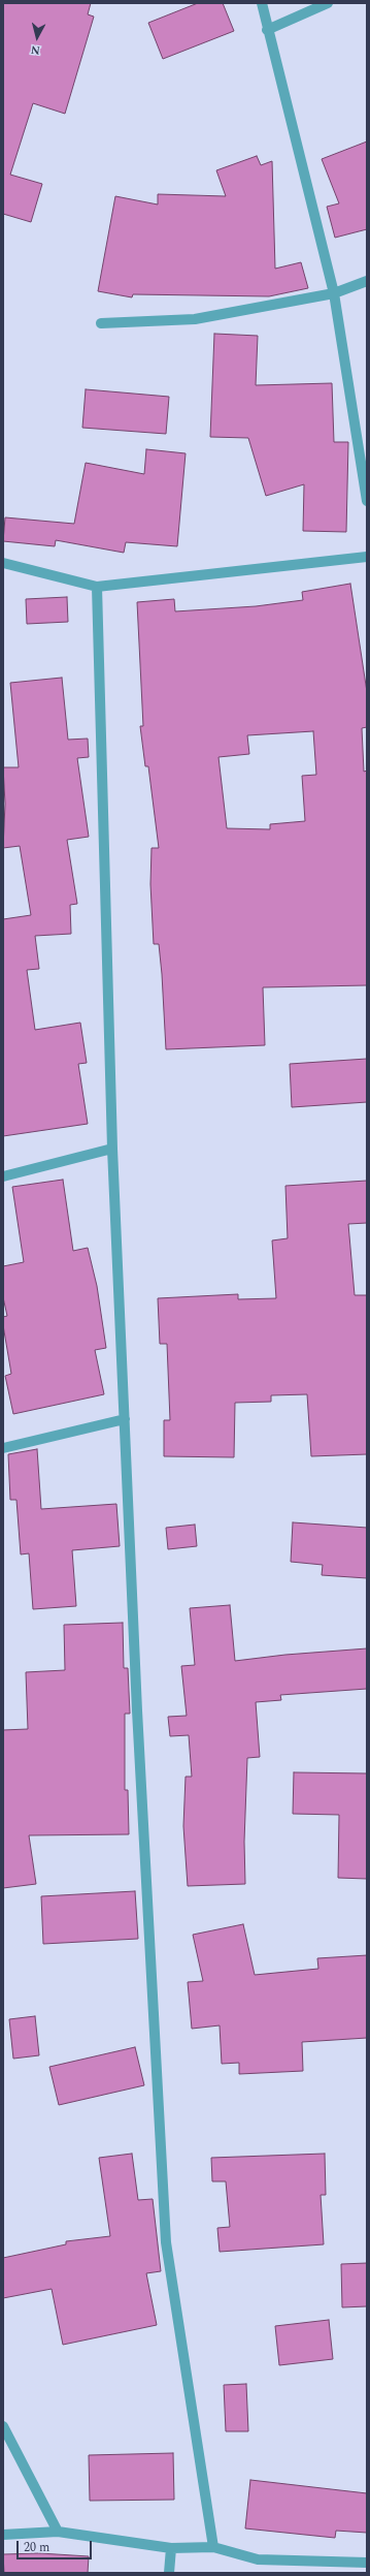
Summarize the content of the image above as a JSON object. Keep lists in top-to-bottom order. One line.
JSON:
{"scale_bar":"20 m","north":"bottom"}
